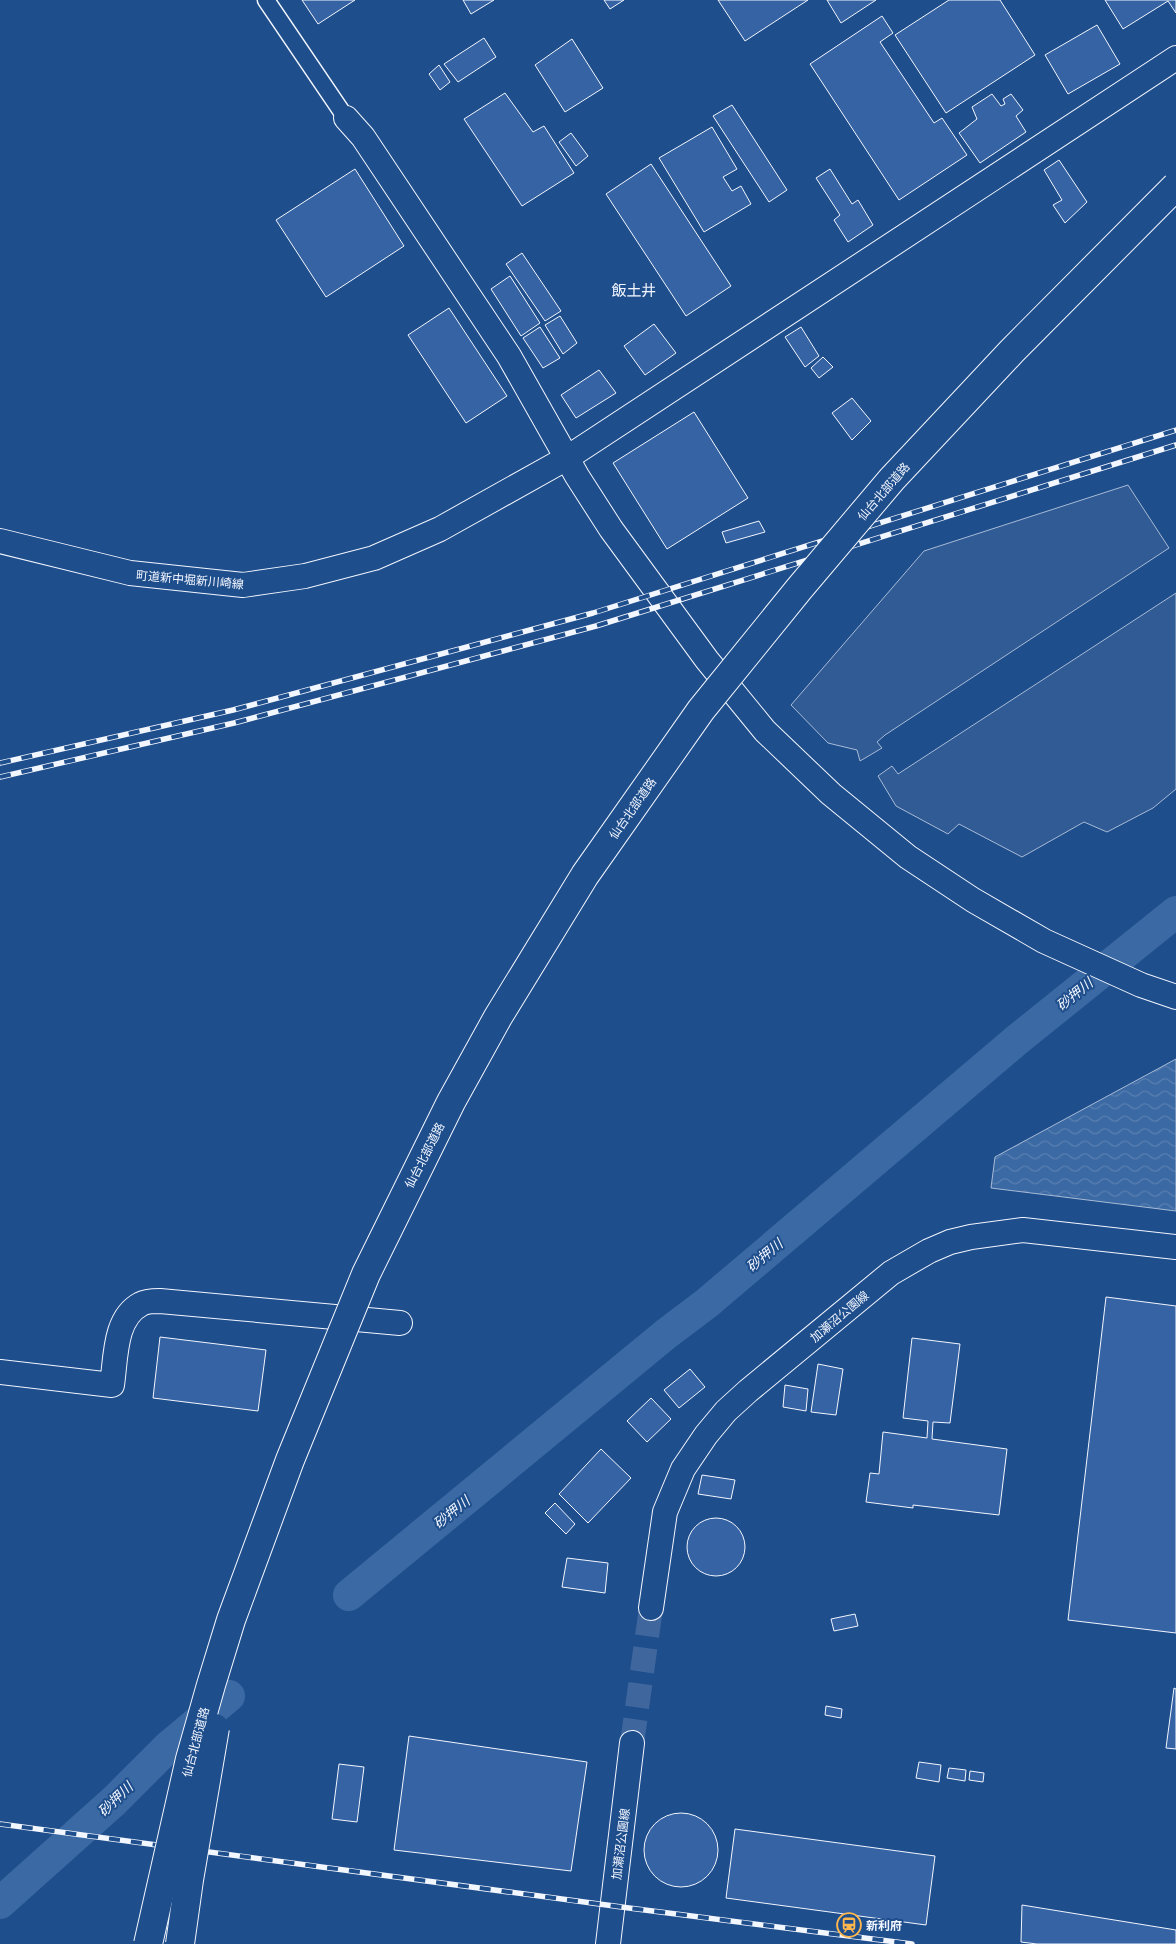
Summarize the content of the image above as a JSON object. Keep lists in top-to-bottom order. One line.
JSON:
{"streets":{"highway":["仙台北部道路"],"street":["町道新中堀新川崎線","加瀬沼公園線"]},"districts":["飯土井"],"water":["砂押川"],"places":{"station":["新利府"]}}
